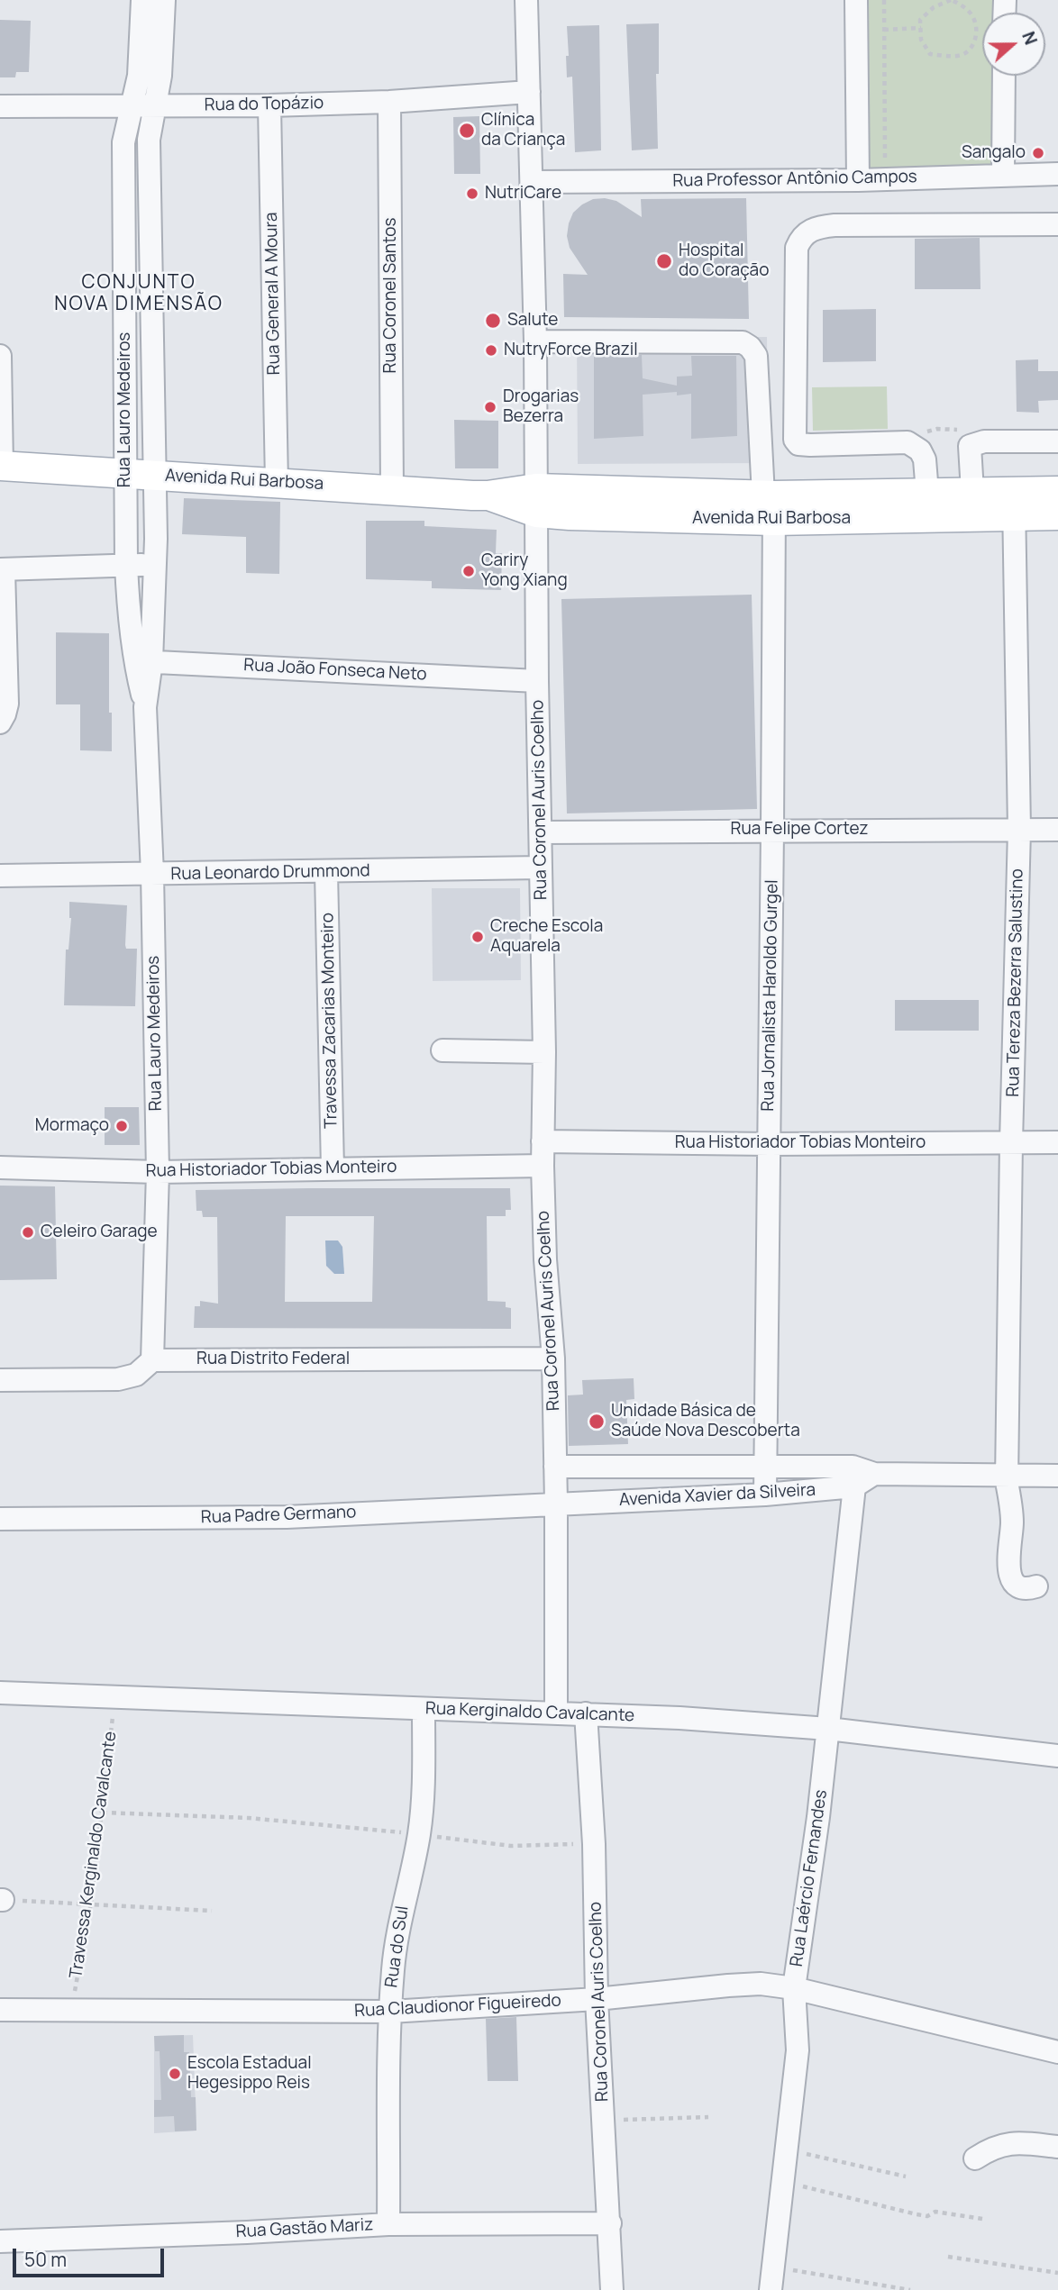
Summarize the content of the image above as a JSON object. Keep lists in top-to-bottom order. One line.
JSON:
{"streets":{"main road":["Avenida Rui Barbosa"],"street":["Rua do Topázio","Rua Professor Antônio Campos","Rua General A Moura","Rua Coronel Santos","Rua Lauro Medeiros","Rua João Fonseca Neto","Rua Coronel Auris Coelho","Rua Felipe Cortez","Rua Leonardo Drummond","Rua Tereza Bezerra Salustino","Rua Jornalista Haroldo Gurgel","Travessa Zacarias Monteiro","Rua Historiador Tobias Monteiro","Rua Distrito Federal","Avenida Xavier da Silveira","Rua Padre Germano","Rua Kerginaldo Cavalcante","Rua Laércio Fernandes","Rua do Sul","Rua Claudionor Figueiredo","Rua Gastão Mariz"],"path":["Travessa Kerginaldo Cavalcante"]},"crossings":[["Rua do Topázio","Rua General A Moura"],["Rua do Topázio","Rua Coronel Santos"],["Rua do Topázio","Rua Lauro Medeiros"],["Rua do Topázio","Rua Coronel Auris Coelho"],["Rua Professor Antônio Campos","Rua Coronel Auris Coelho"],["Rua General A Moura","Avenida Rui Barbosa"],["Rua Coronel Santos","Avenida Rui Barbosa"],["Rua Lauro Medeiros","Avenida Rui Barbosa"],["Rua Lauro Medeiros","Rua João Fonseca Neto"],["Rua Lauro Medeiros","Rua Leonardo Drummond"],["Rua Lauro Medeiros","Rua Historiador Tobias Monteiro"],["Rua Lauro Medeiros","Rua Distrito Federal"],["Avenida Rui Barbosa","Rua Coronel Auris Coelho"],["Avenida Rui Barbosa","Rua Tereza Bezerra Salustino"],["Avenida Rui Barbosa","Rua Jornalista Haroldo Gurgel"],["Rua João Fonseca Neto","Rua Coronel Auris Coelho"],["Rua Coronel Auris Coelho","Rua Felipe Cortez"],["Rua Coronel Auris Coelho","Rua Leonardo Drummond"],["Rua Coronel Auris Coelho","Rua Jornalista Haroldo Gurgel"],["Rua Coronel Auris Coelho","Rua Historiador Tobias Monteiro"],["Rua Coronel Auris Coelho","Rua Distrito Federal"],["Rua Coronel Auris Coelho","Avenida Xavier da Silveira"],["Rua Coronel Auris Coelho","Rua Padre Germano"],["Rua Coronel Auris Coelho","Rua Kerginaldo Cavalcante"],["Rua Coronel Auris Coelho","Rua Claudionor Figueiredo"],["Rua Coronel Auris Coelho","Rua Gastão Mariz"],["Rua Felipe Cortez","Rua Tereza Bezerra Salustino"],["Rua Felipe Cortez","Rua Jornalista Haroldo Gurgel"],["Rua Leonardo Drummond","Travessa Zacarias Monteiro"],["Rua Tereza Bezerra Salustino","Rua Historiador Tobias Monteiro"],["Rua Tereza Bezerra Salustino","Avenida Xavier da Silveira"],["Rua Jornalista Haroldo Gurgel","Rua Historiador Tobias Monteiro"],["Rua Jornalista Haroldo Gurgel","Avenida Xavier da Silveira"],["Travessa Zacarias Monteiro","Rua Historiador Tobias Monteiro"],["Avenida Xavier da Silveira","Rua Padre Germano"],["Avenida Xavier da Silveira","Rua Laércio Fernandes"],["Rua Kerginaldo Cavalcante","Travessa Kerginaldo Cavalcante"],["Rua Kerginaldo Cavalcante","Rua Laércio Fernandes"],["Rua Kerginaldo Cavalcante","Rua do Sul"],["Travessa Kerginaldo Cavalcante","Rua Claudionor Figueiredo"],["Rua Laércio Fernandes","Rua Claudionor Figueiredo"],["Rua do Sul","Rua Claudionor Figueiredo"],["Rua do Sul","Rua Gastão Mariz"]],"districts":["CONJUNTO NOVA DIMENSÃO"],"places":["Clínica da Criança","Sangalo","NutriCare","Hospital do Coração","Salute","NutryForce Brazil","Drogarias Bezerra","Cariry Yong Xiang","Creche Escola Aquarela","Mormaço","Celeiro Garage","Unidade Básica de Saúde Nova Descoberta","Escola Estadual Hegesippo Reis"],"scale_bar":"50 m","north":"right"}
